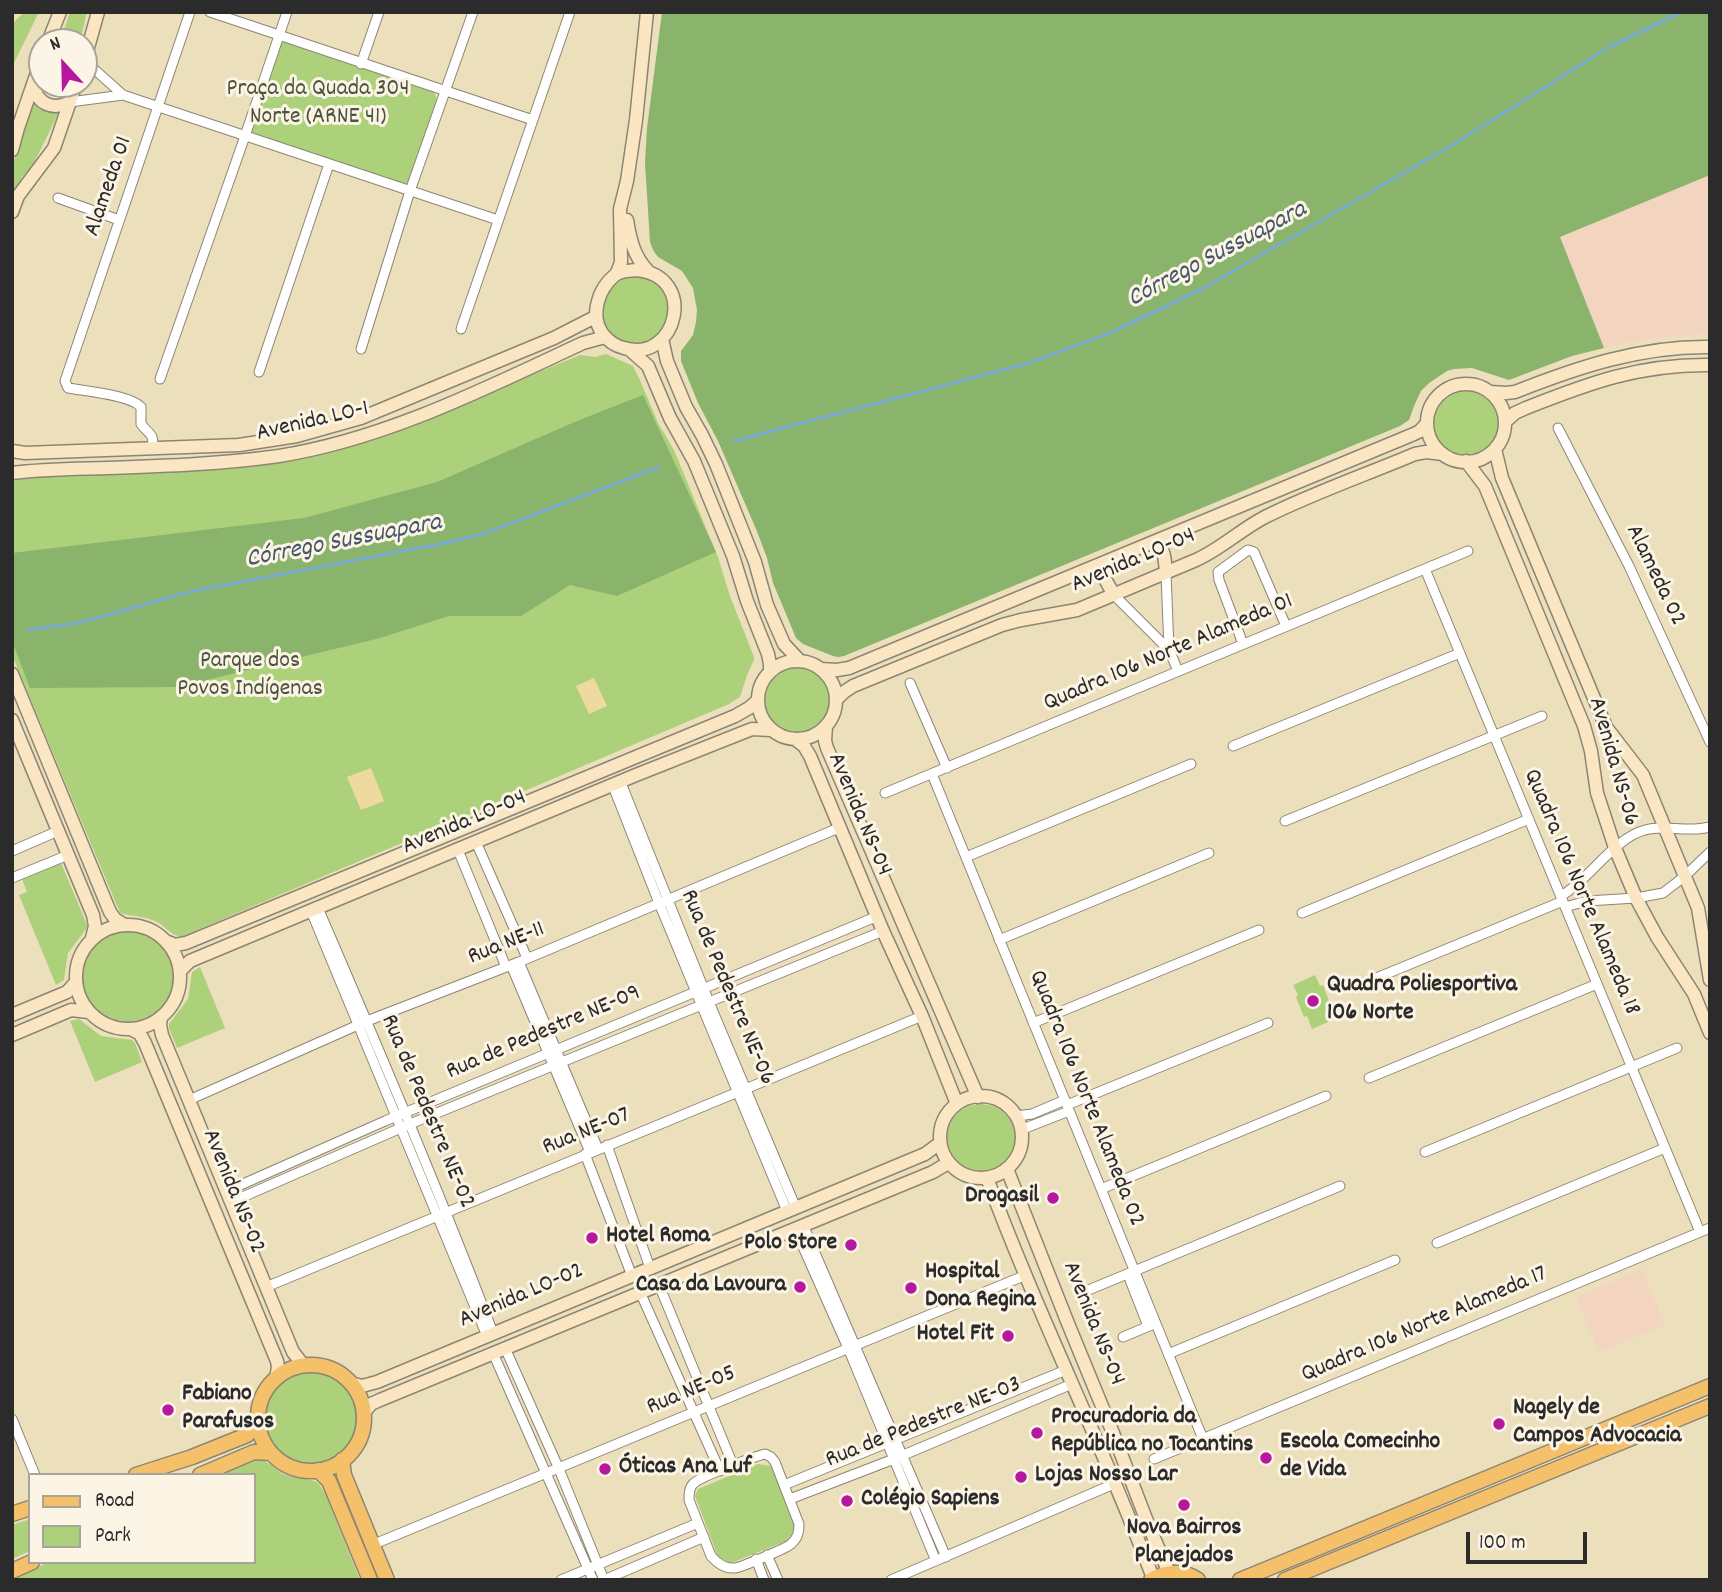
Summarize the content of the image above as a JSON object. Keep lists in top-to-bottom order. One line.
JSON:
{"streets":{"street":["Alameda 01","Avenida LO-1","Avenida LO-04","Alameda 02","Quadra 106 Norte Alameda 01","Avenida NS-06","Avenida NS-04","Quadra 106 Norte Alameda 18","Rua NE-11","Rua de Pedestre NE-06","Rua de Pedestre NE-09","Quadra 106 Norte Alameda 02","Rua de Pedestre NE-02","Rua NE-07","Avenida NS-02","Avenida LO-02","Quadra 106 Norte Alameda 17","Rua NE-05","Rua de Pedestre NE-03"]},"crossings":[["Alameda 01","Avenida LO-1"],["Avenida LO-04","Avenida NS-06"],["Avenida LO-04","Avenida NS-04"],["Avenida LO-04","Rua de Pedestre NE-06"],["Avenida LO-04","Rua de Pedestre NE-02"],["Avenida LO-04","Avenida NS-02"],["Quadra 106 Norte Alameda 01","Quadra 106 Norte Alameda 18"],["Quadra 106 Norte Alameda 01","Quadra 106 Norte Alameda 02"],["Avenida NS-04","Rua NE-11"],["Avenida NS-04","Rua de Pedestre NE-09"],["Avenida NS-04","Rua NE-07"],["Avenida NS-04","Avenida LO-02"],["Avenida NS-04","Rua NE-05"],["Avenida NS-04","Rua de Pedestre NE-03"],["Quadra 106 Norte Alameda 18","Quadra 106 Norte Alameda 17"],["Rua NE-11","Rua de Pedestre NE-06"],["Rua NE-11","Rua de Pedestre NE-02"],["Rua NE-11","Avenida NS-02"],["Rua de Pedestre NE-06","Rua de Pedestre NE-09"],["Rua de Pedestre NE-06","Rua NE-07"],["Rua de Pedestre NE-06","Avenida LO-02"],["Rua de Pedestre NE-09","Rua de Pedestre NE-02"],["Rua de Pedestre NE-09","Avenida NS-02"],["Quadra 106 Norte Alameda 02","Quadra 106 Norte Alameda 17"],["Rua de Pedestre NE-02","Rua NE-07"],["Rua de Pedestre NE-02","Avenida LO-02"],["Rua NE-07","Avenida NS-02"],["Avenida NS-02","Avenida LO-02"]],"water":["Córrego Sussuapara"],"parks":["Praça da Quada 304 Norte (ARNE 41)","Parque dos Povos Indígenas"],"places":["Quadra Poliesportiva 106 Norte","Drogasil","Hotel Roma","Polo Store","Casa da Lavoura","Hospital Dona Regina","Hotel Fit","Fabiano Parafusos","Nagely de Campos Advocacia","Procuradoria da República no Tocantins","Escola Comecinho de Vida","Óticas Ana Luf","Lojas Nosso Lar","Colégio Sapiens","Nova Bairros Planejados"],"legend":["Road","Park"],"scale_bar":"100 m","north":"top"}
